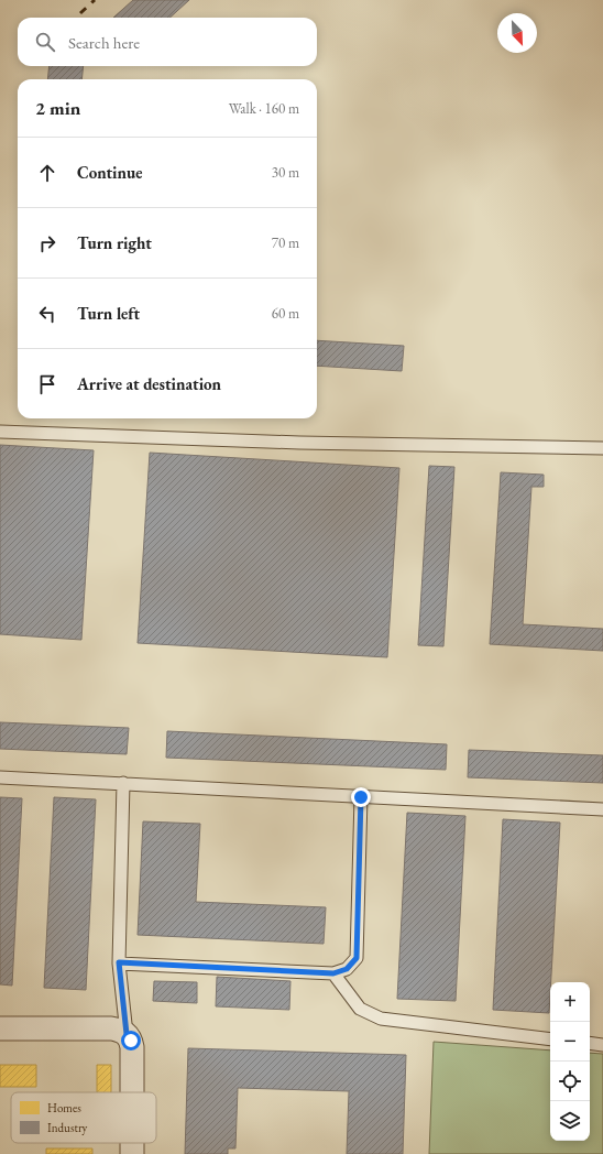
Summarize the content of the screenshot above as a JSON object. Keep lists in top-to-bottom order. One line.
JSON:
{"legend":["Homes","Industry"],"north":"bottom right","page":{"search":"Search here","heading":["2 min","Walk · 160 m"],"list":[["Continue","30 m"],["Turn right","70 m"],["Turn left","60 m"],"Arrive at destination"],"map_buttons":["+","−"]}}
